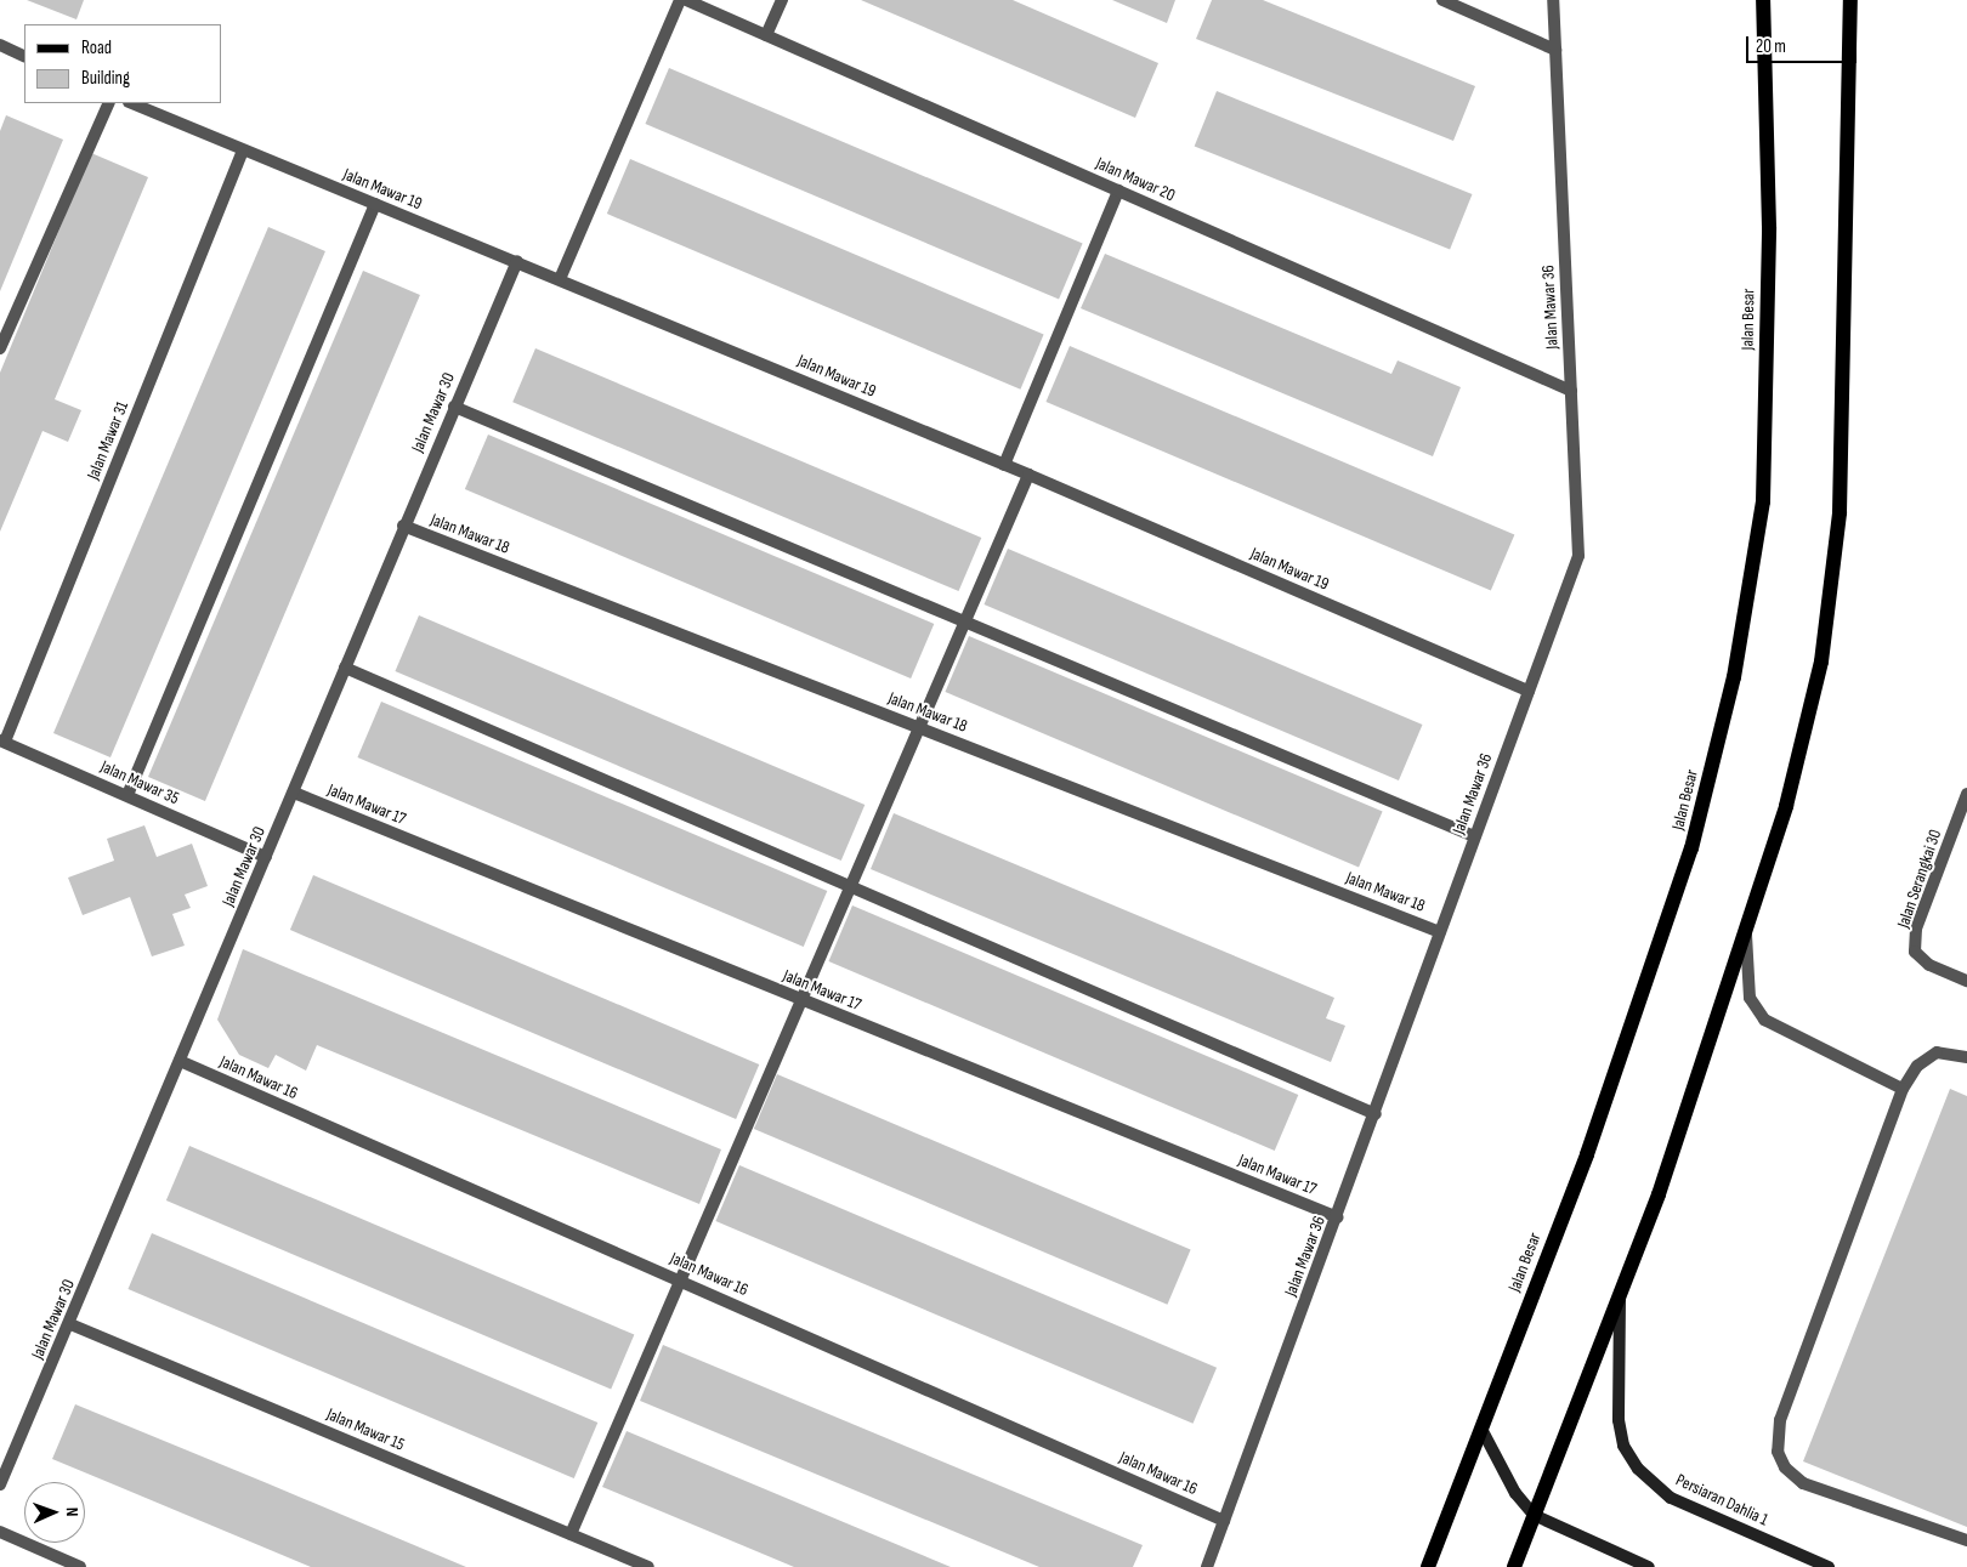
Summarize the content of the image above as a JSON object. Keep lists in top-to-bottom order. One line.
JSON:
{"streets":{"main road":["Jalan Besar"],"street":["Jalan Mawar 20","Jalan Mawar 19","Jalan Mawar 36","Jalan Mawar 30","Jalan Mawar 31","Jalan Mawar 18","Jalan Mawar 35","Jalan Mawar 17","Jalan Serangkai 30","Jalan Mawar 16","Jalan Mawar 15","Persiaran Dahlia 1"]},"crossings":[["Jalan Mawar 20","Jalan Mawar 36"],["Jalan Mawar 19","Jalan Mawar 36"],["Jalan Mawar 19","Jalan Mawar 30"],["Jalan Mawar 19","Jalan Mawar 31"],["Jalan Mawar 36","Jalan Mawar 18"],["Jalan Mawar 36","Jalan Mawar 17"],["Jalan Mawar 36","Jalan Mawar 16"],["Jalan Mawar 30","Jalan Mawar 18"],["Jalan Mawar 30","Jalan Mawar 35"],["Jalan Mawar 30","Jalan Mawar 17"],["Jalan Mawar 30","Jalan Mawar 16"],["Jalan Mawar 30","Jalan Mawar 15"],["Jalan Mawar 31","Jalan Mawar 35"]],"legend":["Road","Building"],"scale_bar":"20 m","north":"right"}
